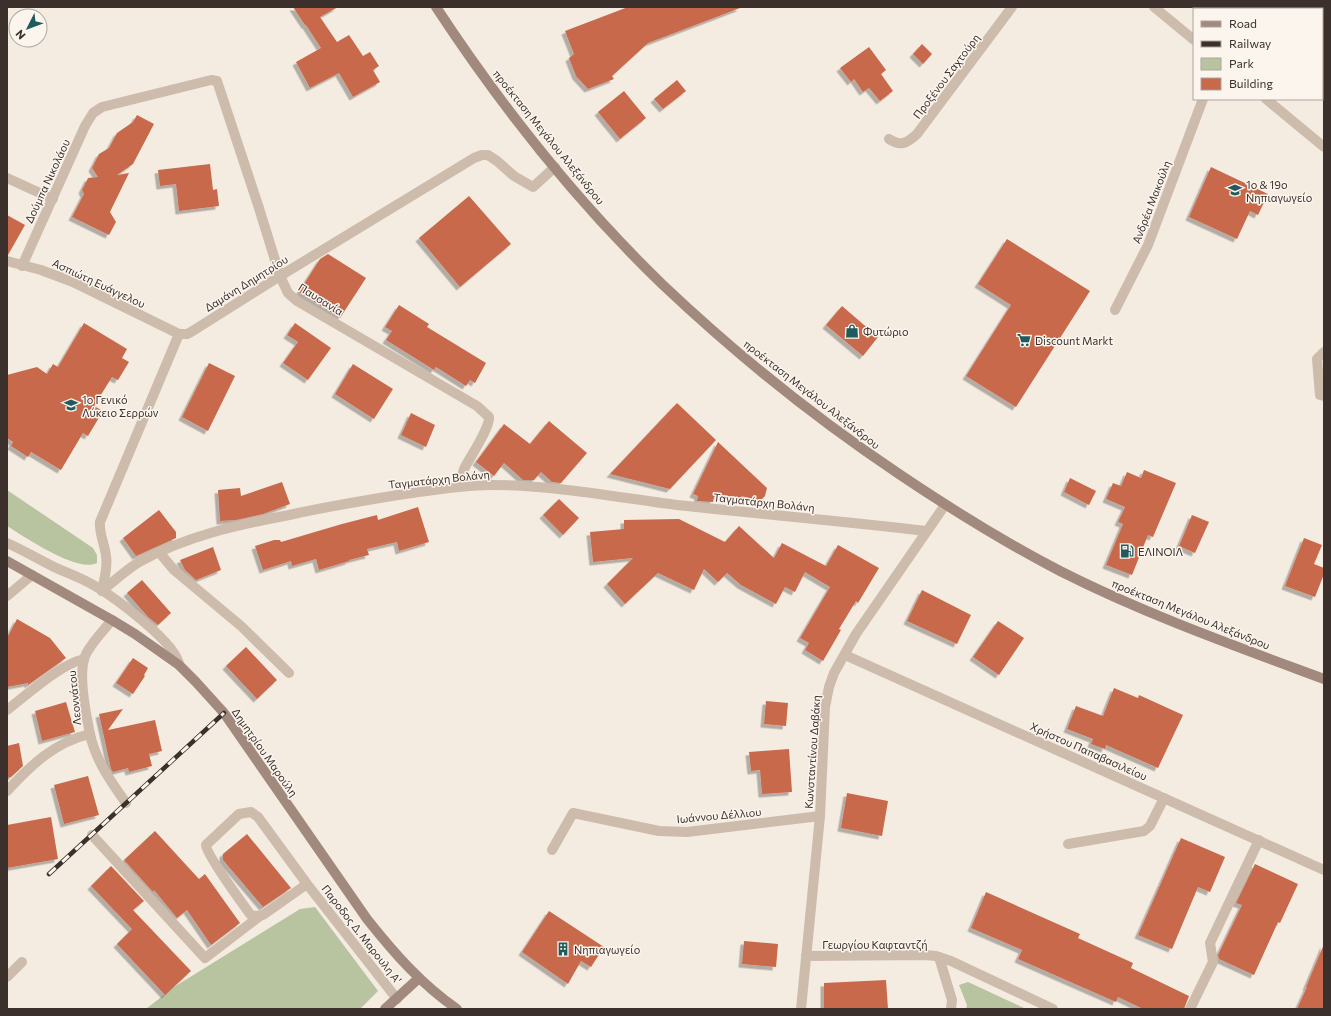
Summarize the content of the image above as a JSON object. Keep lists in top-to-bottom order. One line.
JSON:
{"streets":{"main road":["προέκταση Μεγάλου Αλεξάνδρου","Δημητρίου Μαρούλη"],"street":["Προξένου Σαχτούρη","Δούμπα Νικολάου","Ανδρέα Μακούλη","Ασπιώτη Ευάγγελου","Δαμάνη Δημητρίου","Παυσανία","Ταγματάρχη Βολάνη","Λεοννάτου","Χρήστου Παπαβασιλείου","Κωνσταντίνου Δαβάκη","Ιωάννου Δέλλιου","Παροδος Δ. Μαρουλη Α'","Γεωργίου Καφταντζή"]},"crossings":[["προέκταση Μεγάλου Αλεξάνδρου","Δαμάνη Δημητρίου"],["προέκταση Μεγάλου Αλεξάνδρου","Κωνσταντίνου Δαβάκη"],["Δούμπα Νικολάου","Ασπιώτη Ευάγγελου"],["Δούμπα Νικολάου","Παυσανία"],["Ασπιώτη Ευάγγελου","Δαμάνη Δημητρίου"],["Δαμάνη Δημητρίου","Παυσανία"],["Παυσανία","Ταγματάρχη Βολάνη"],["Ταγματάρχη Βολάνη","Κωνσταντίνου Δαβάκη"],["Λεοννάτου","Δημητρίου Μαρούλη"],["Χρήστου Παπαβασιλείου","Κωνσταντίνου Δαβάκη"],["Κωνσταντίνου Δαβάκη","Ιωάννου Δέλλιου"],["Κωνσταντίνου Δαβάκη","Γεωργίου Καφταντζή"]],"places":{"school or university":["1ο & 19ο Νηπιαγωγείο","1ο Γενικό Λύκειο Σερρών"],"shop":["Φυτώριο"],"supermarket":["Discount Markt"],"fuel station":["ΕΛΙΝΟΙΛ"],"building":["Νηπιαγωγείο"]},"legend":["Road","Railway","Park","Building"],"north":"bottom left"}
